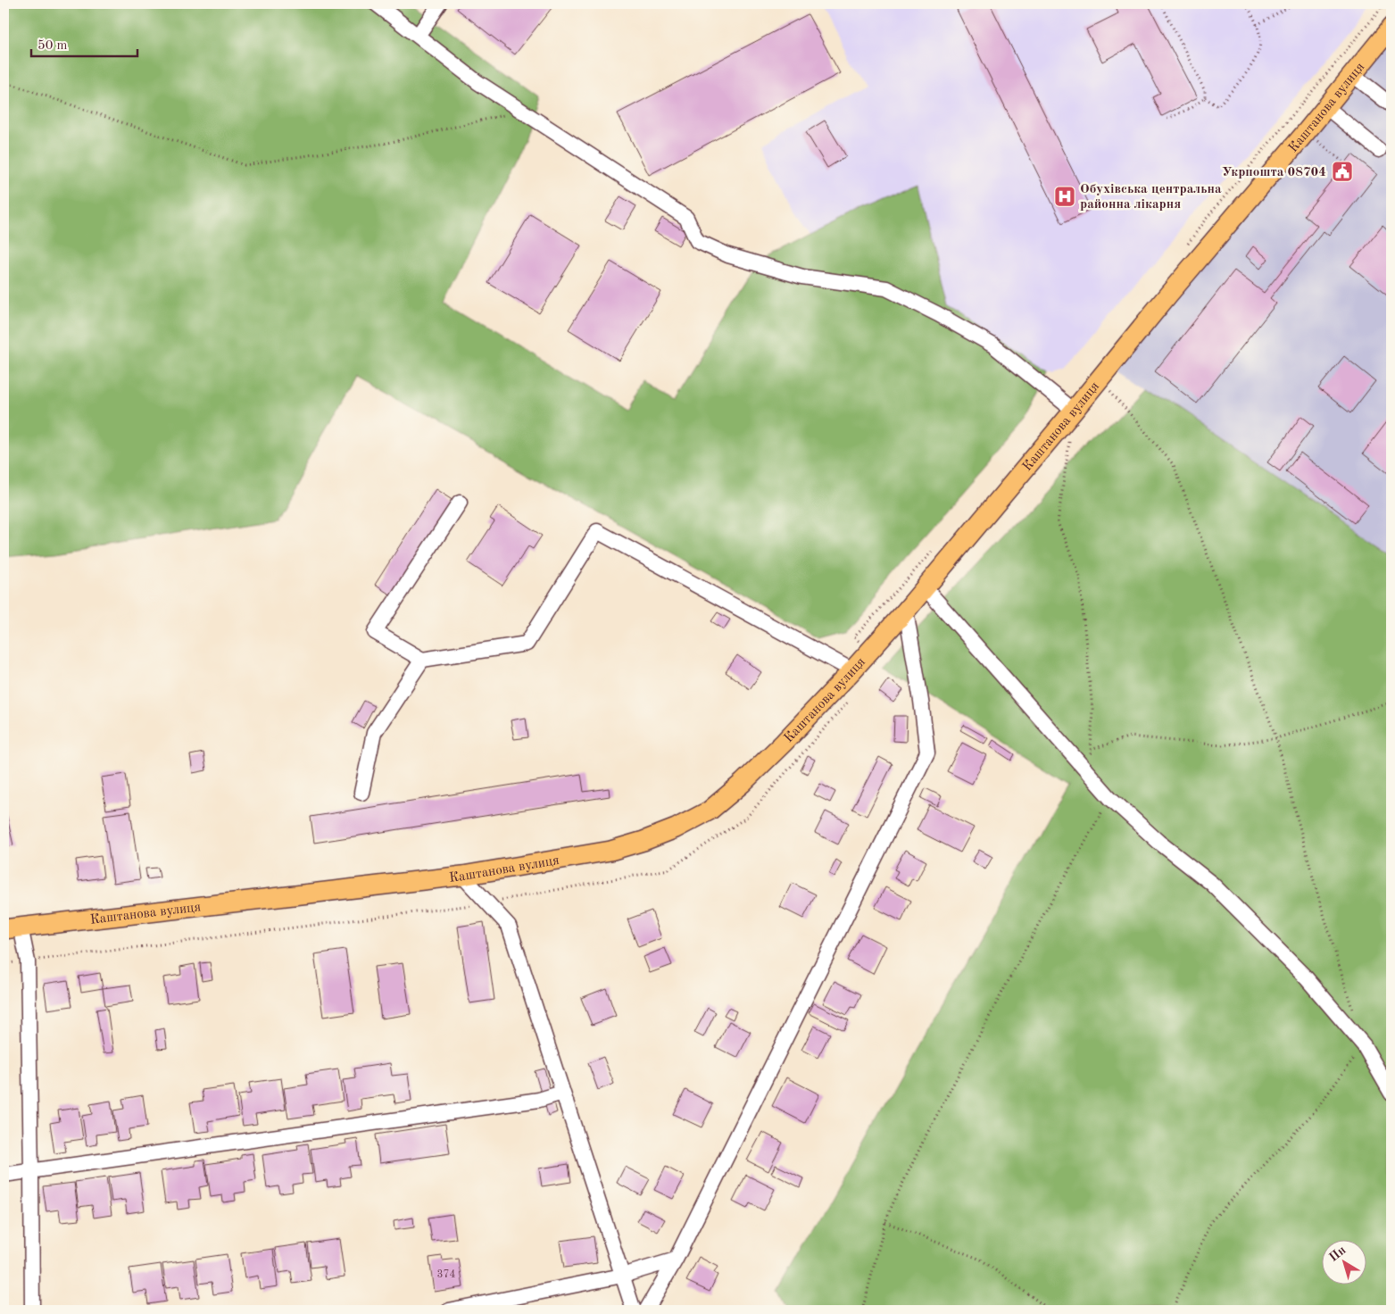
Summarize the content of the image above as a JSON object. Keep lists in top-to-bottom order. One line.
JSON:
{"streets":{"main road":["Каштанова вулиця"]},"places":{"public building":["Укрпошта 08704"],"hospital":["Обухівська центральна районна лікарня"]},"house_numbers":["374"],"scale_bar":"50 m","north":"top left"}
